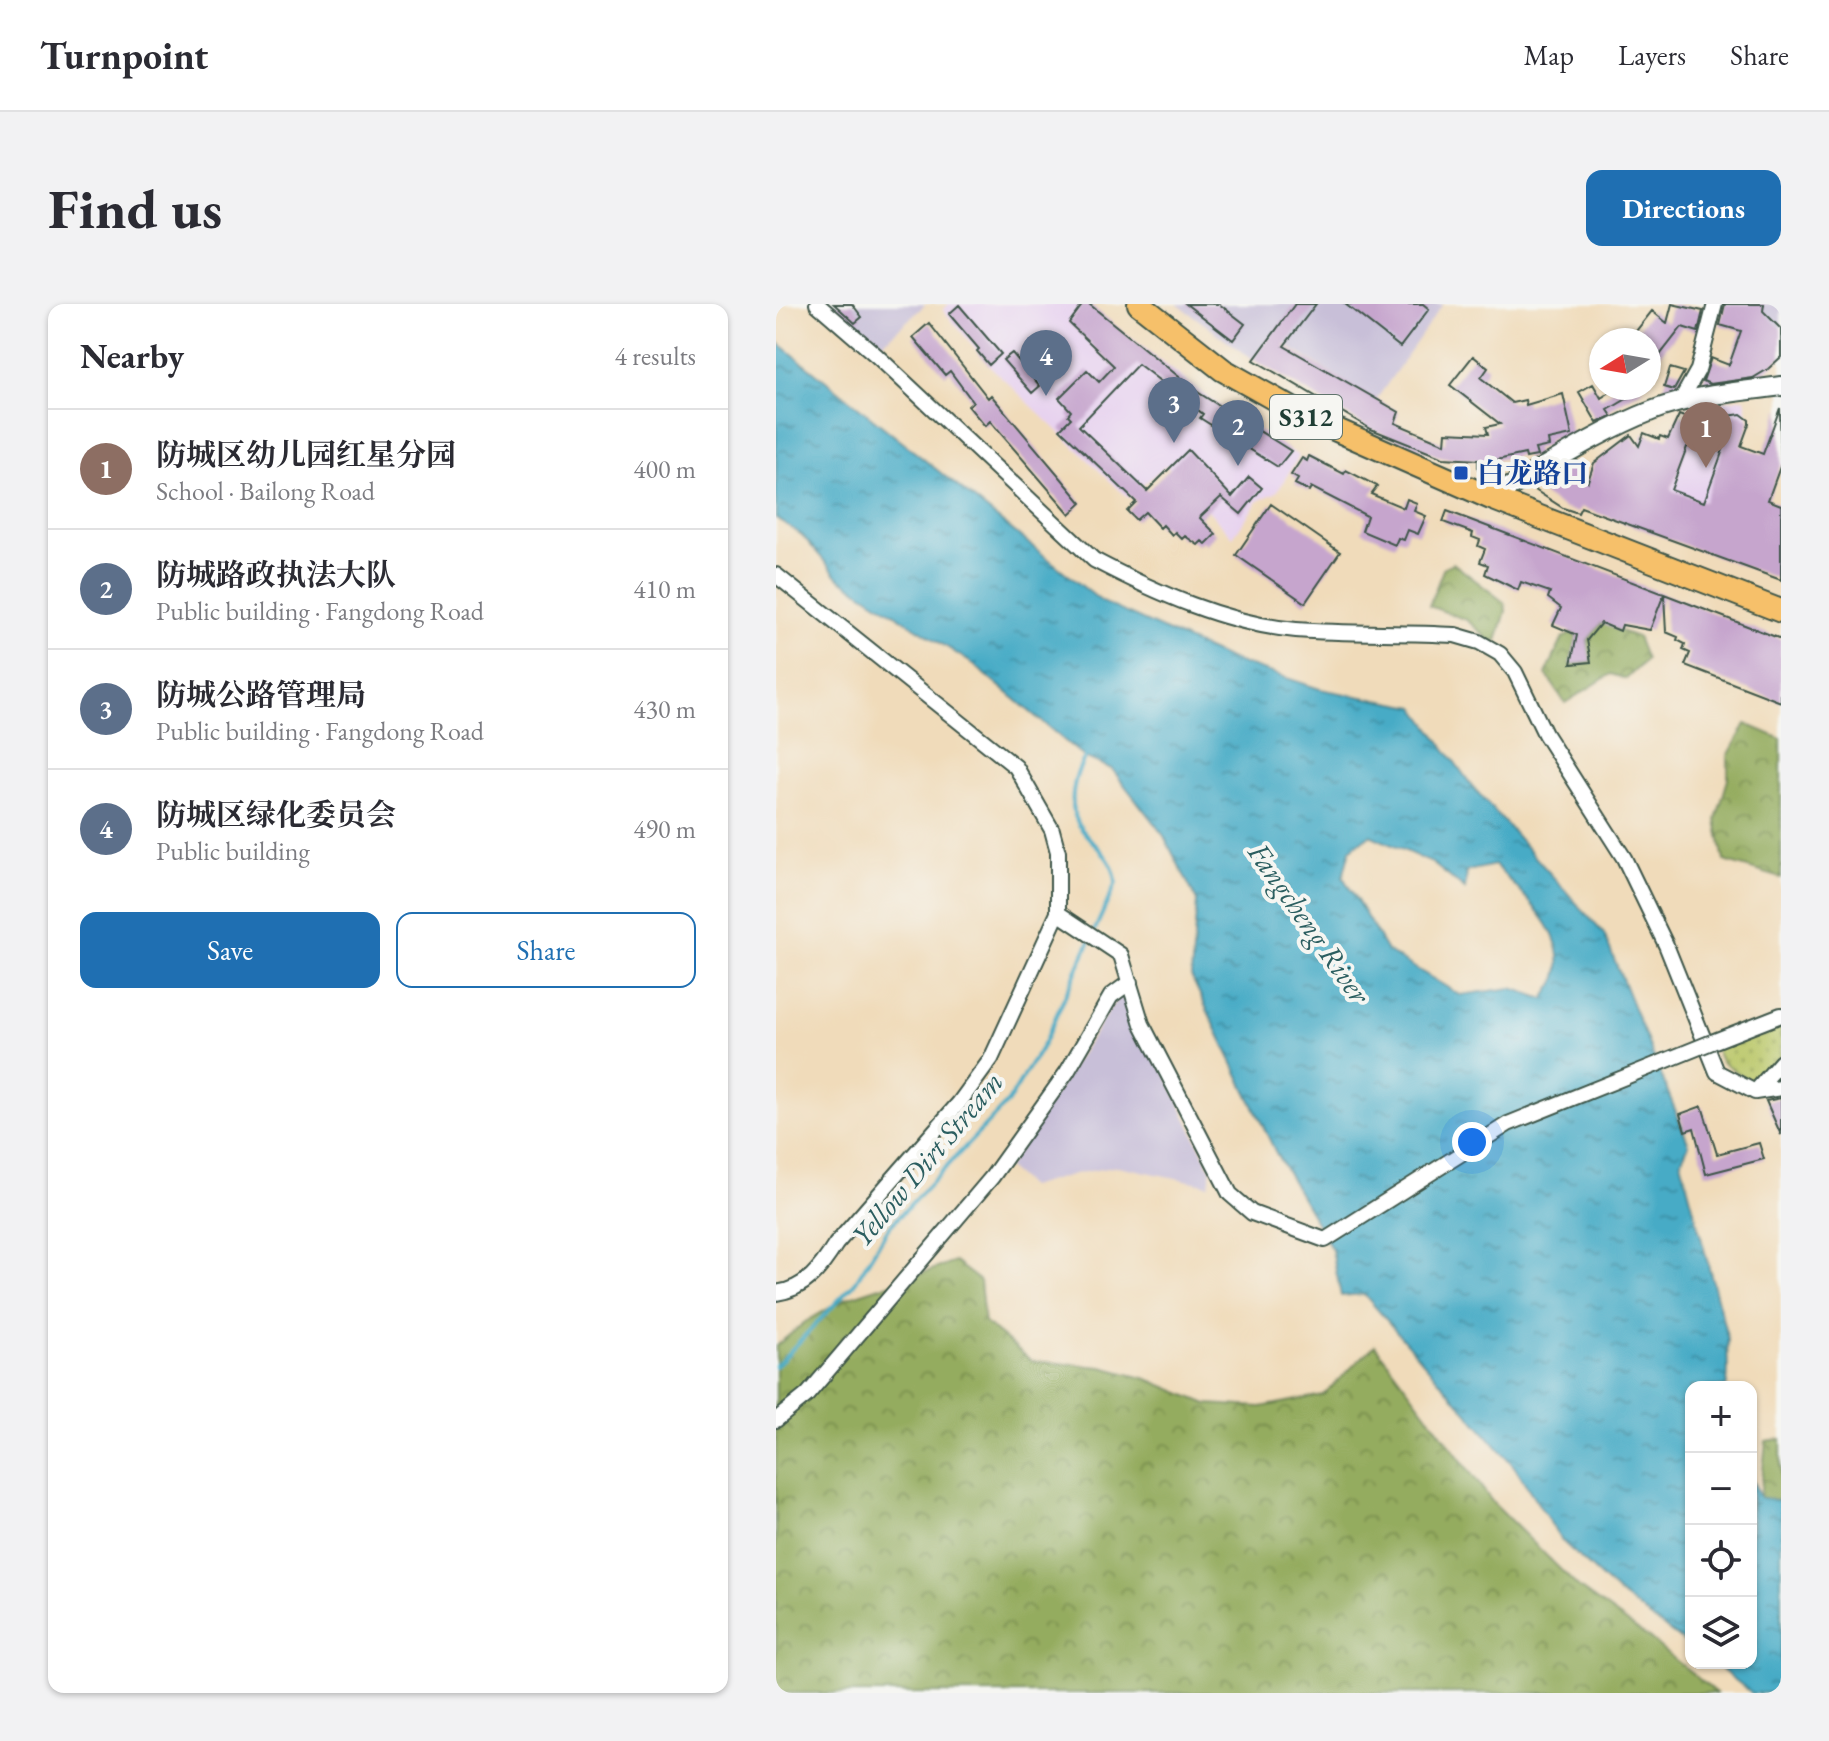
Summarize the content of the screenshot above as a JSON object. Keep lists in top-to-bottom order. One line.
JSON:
{"streets":{"main road":["S312"]},"water":["Fangcheng River","Yellow Dirt Stream"],"places":{"transit":["白龙路口"]},"north":"left","page":{"header":"Turnpoint","nav":["Map","Layers","Share"],"buttons":["Directions",["Save","Share"]],"title":"Find us","heading":["Nearby","4 results"],"pins":["4","3","2","1"],"list":[{"mark":"1","name":"防城区幼儿园红星分园","note":"School · Bailong Road","value":"400 m"},{"mark":"2","name":"防城路政执法大队","note":"Public building · Fangdong Road","value":"410 m"},{"mark":"3","name":"防城公路管理局","note":"Public building · Fangdong Road","value":"430 m"},{"mark":"4","name":"防城区绿化委员会","note":"Public building","value":"490 m"}],"map_buttons":["+","−"]}}
